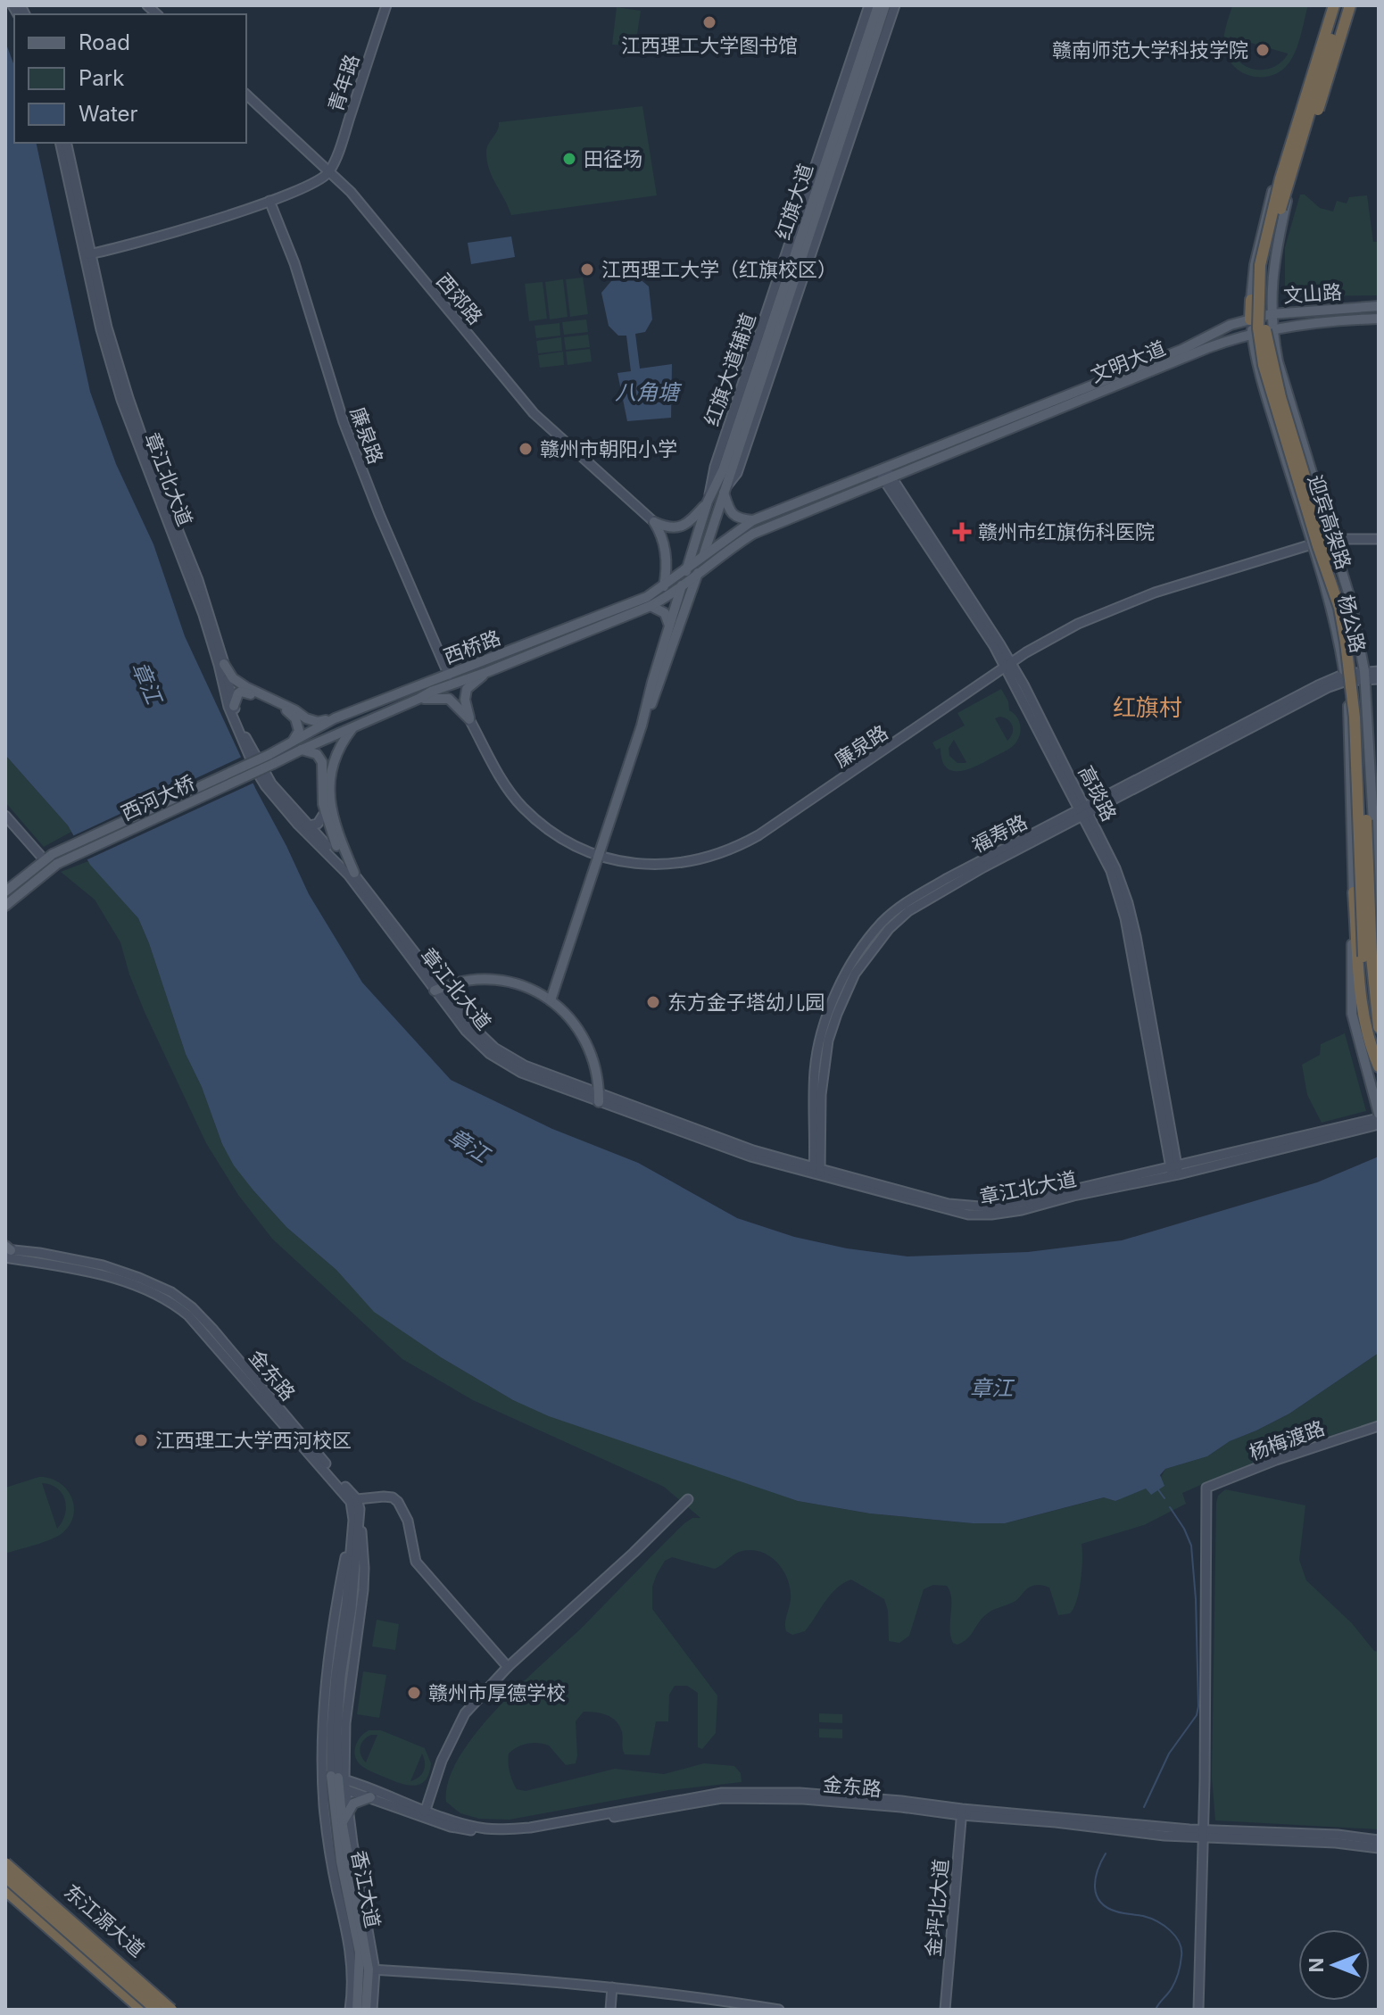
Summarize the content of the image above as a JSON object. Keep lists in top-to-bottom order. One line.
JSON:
{"streets":{"highway":["迎宾高架路","东江源大道"],"main road":["青年路","红旗大道","文山路","西郊路","文明大道","红旗大道辅道","廉泉路","章江北大道","杨公路","西桥路","高琰路","西河大桥","福寿路","金东路","杨梅渡路","香江大道","金坪北大道"]},"crossings":[["青年路","西郊路"],["红旗大道","文明大道"],["红旗大道","红旗大道辅道"],["红旗大道","西桥路"],["文山路","文明大道"],["文山路","杨公路"],["文明大道","杨公路"],["文明大道","西桥路"],["文明大道","高琰路"],["廉泉路","杨公路"],["廉泉路","西桥路"],["廉泉路","高琰路"],["章江北大道","高琰路"],["章江北大道","福寿路"],["迎宾高架路","杨公路"],["杨公路","福寿路"],["西桥路","西河大桥"],["高琰路","福寿路"],["金东路","杨梅渡路"],["金东路","香江大道"],["金东路","金坪北大道"]],"districts":["红旗村"],"water":["八角塘","章江"],"places":{"other":["江西理工大学图书馆","赣南师范大学科技学院","田径场","江西理工大学（红旗校区）","赣州市朝阳小学","东方金子塔幼儿园","江西理工大学西河校区","赣州市厚德学校"],"health":["赣州市红旗伤科医院"]},"legend":["Road","Park","Water"],"north":"left"}
